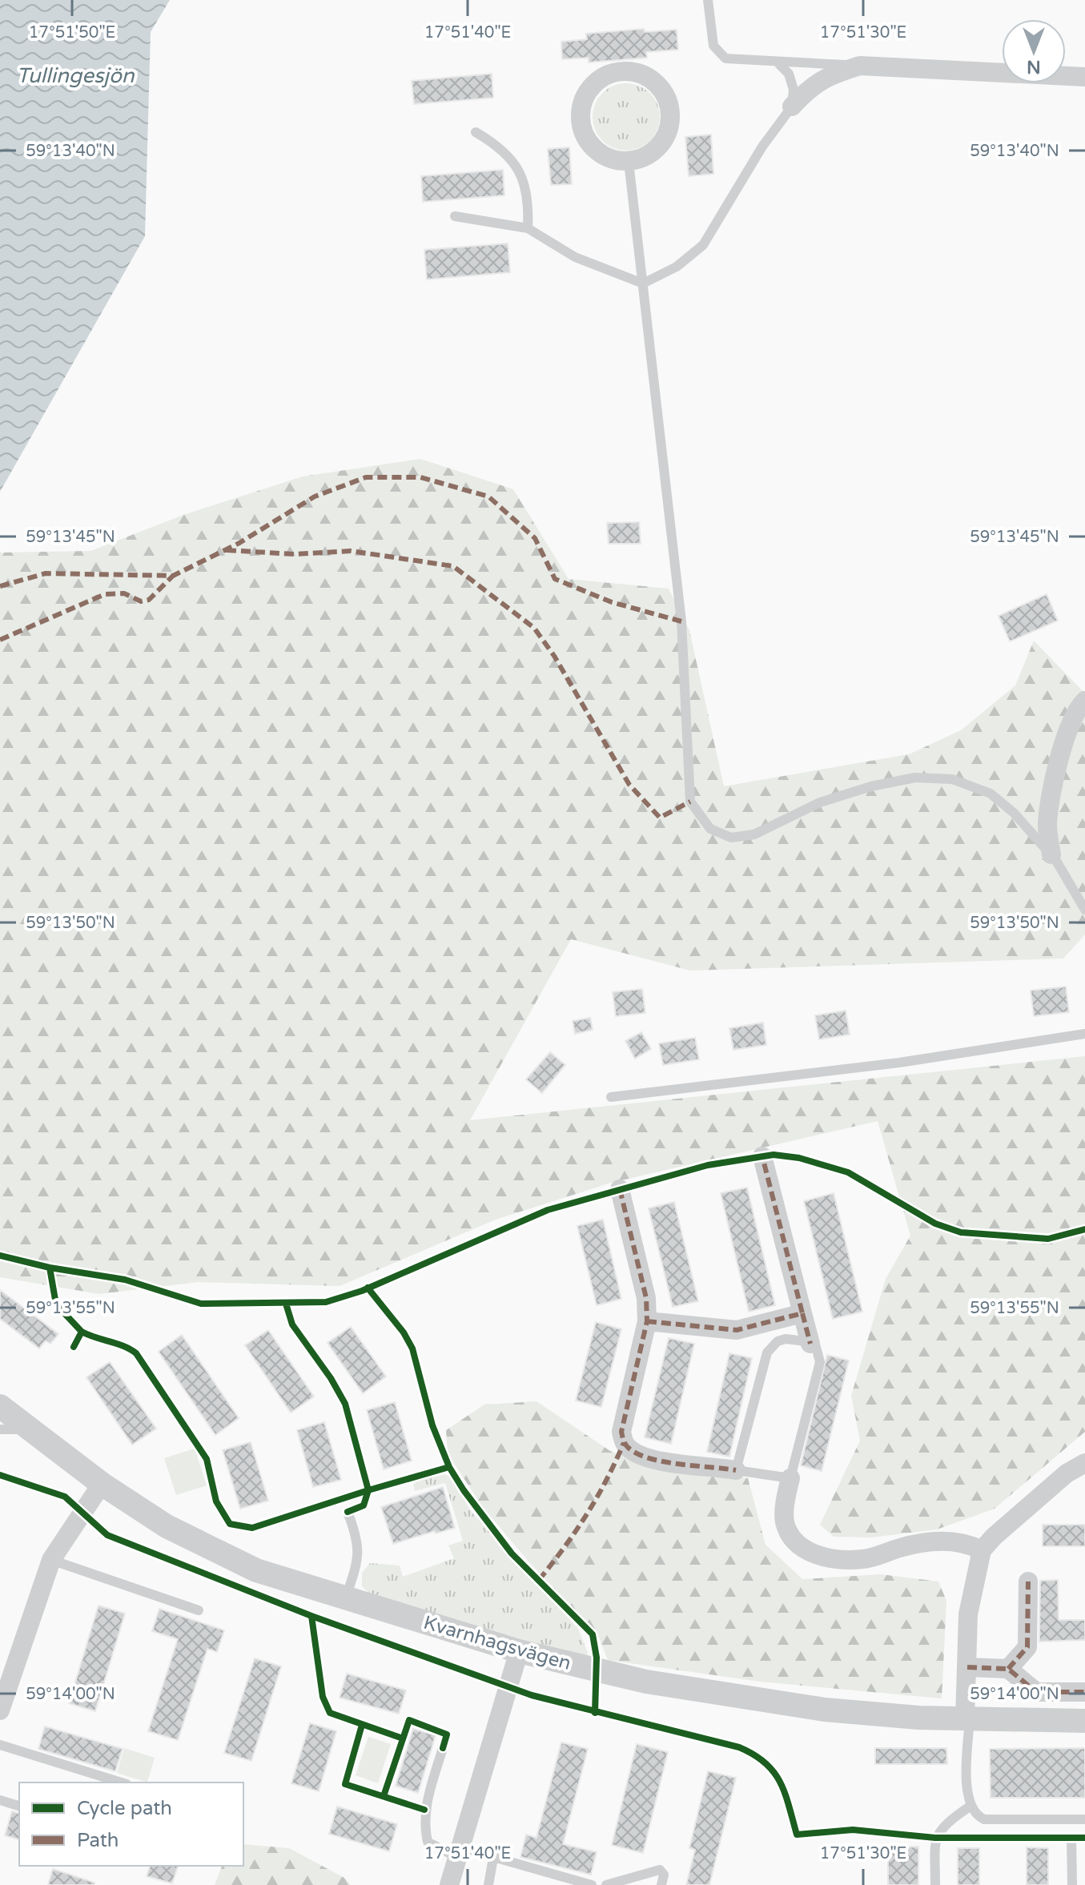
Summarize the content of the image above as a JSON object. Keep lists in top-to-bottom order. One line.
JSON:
{"streets":{"street":["Kvarnhagsvägen"]},"water":["Tullingesjön"],"legend":["Cycle path","Path"],"north":"bottom","coordinates":["17°51'50\"E","17°51'40\"E","17°51'30\"E","59°13'40\"N","59°13'45\"N","59°13'50\"N","59°13'55\"N","59°14'00\"N"]}
